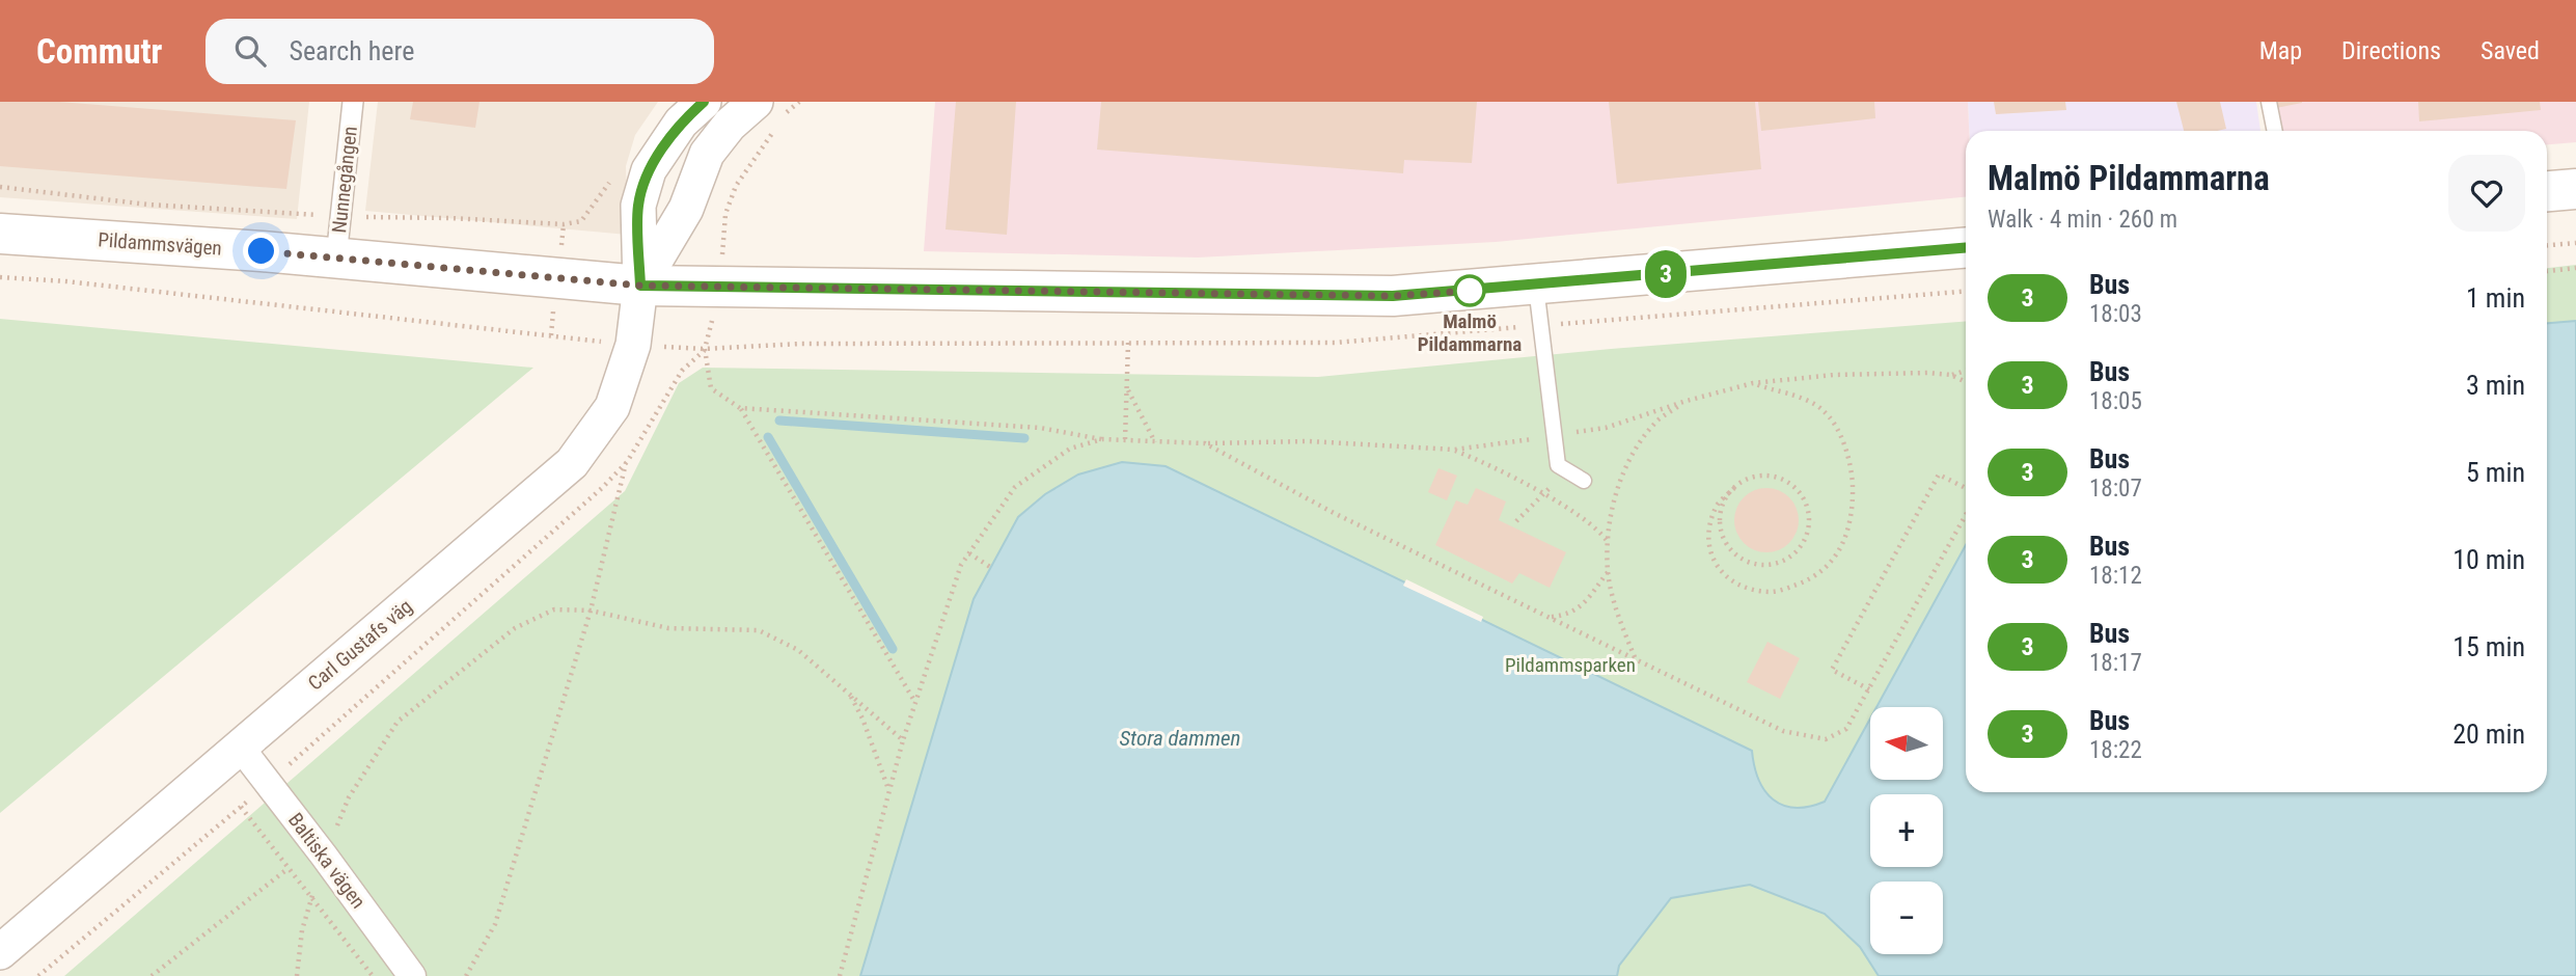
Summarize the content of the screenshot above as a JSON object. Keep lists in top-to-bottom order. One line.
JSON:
{"streets":{"main road":["Pildammsvägen"],"street":["Nunnegången","Carl Gustafs väg","Baltiska vägen"]},"crossings":[["Nunnegången","Pildammsvägen"],["Pildammsvägen","Carl Gustafs väg"],["Carl Gustafs väg","Baltiska vägen"]],"water":["Stora dammen"],"parks":["Pildammsparken"],"places":["Malmö Pildammarna"],"lines":["bus line 3"],"north":"left","page":{"header":"Commutr","search":"Search here","nav":["Map","Directions","Saved"],"on_map":"3","heading":["Malmö Pildammarna","Walk · 4 min · 260 m"],"list":[{"mark":"3","name":"Bus","note":"18:03","value":"1 min"},{"mark":"3","name":"Bus","note":"18:05","value":"3 min"},{"mark":"3","name":"Bus","note":"18:07","value":"5 min"},{"mark":"3","name":"Bus","note":"18:12","value":"10 min"},{"mark":"3","name":"Bus","note":"18:17","value":"15 min"},{"mark":"3","name":"Bus","note":"18:22","value":"20 min"}],"map_buttons":["+","−"]}}
